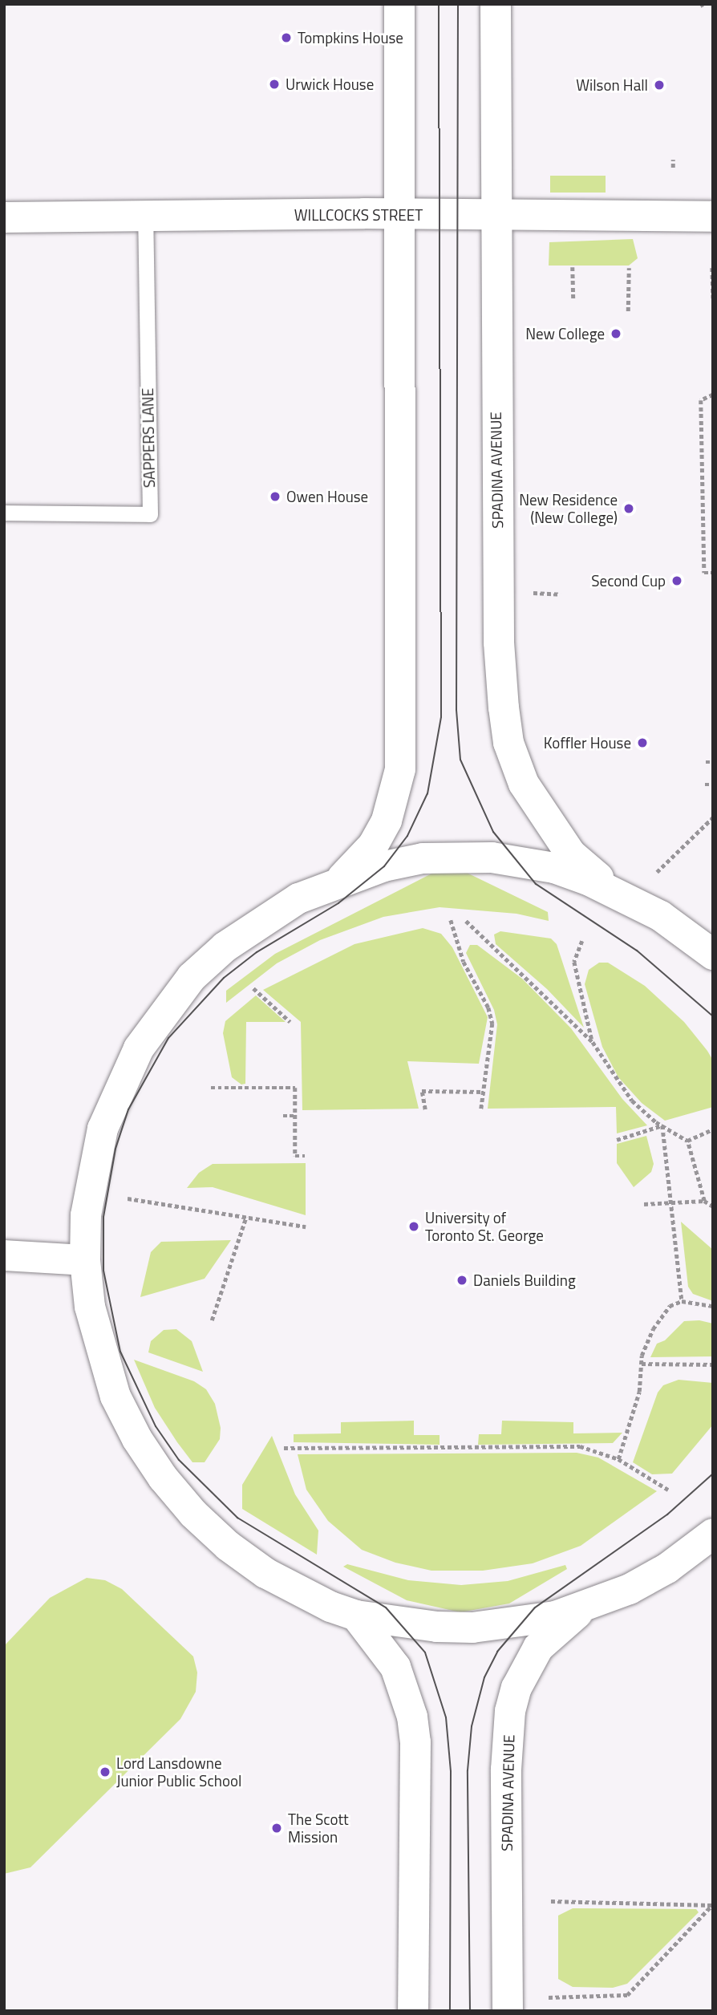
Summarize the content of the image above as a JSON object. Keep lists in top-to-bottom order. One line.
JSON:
{"streets":{"main road":["WILLCOCKS STREET","SPADINA AVENUE"],"lane":["SAPPERS LANE"]},"crossings":[["WILLCOCKS STREET","SAPPERS LANE"],["WILLCOCKS STREET","SPADINA AVENUE"]],"places":["Tompkins House","Urwick House","Wilson Hall","New College","Owen House","New Residence (New College)","Second Cup","Koffler House","University of Toronto St. George","Daniels Building","Lord Lansdowne Junior Public School","The Scott Mission"]}
